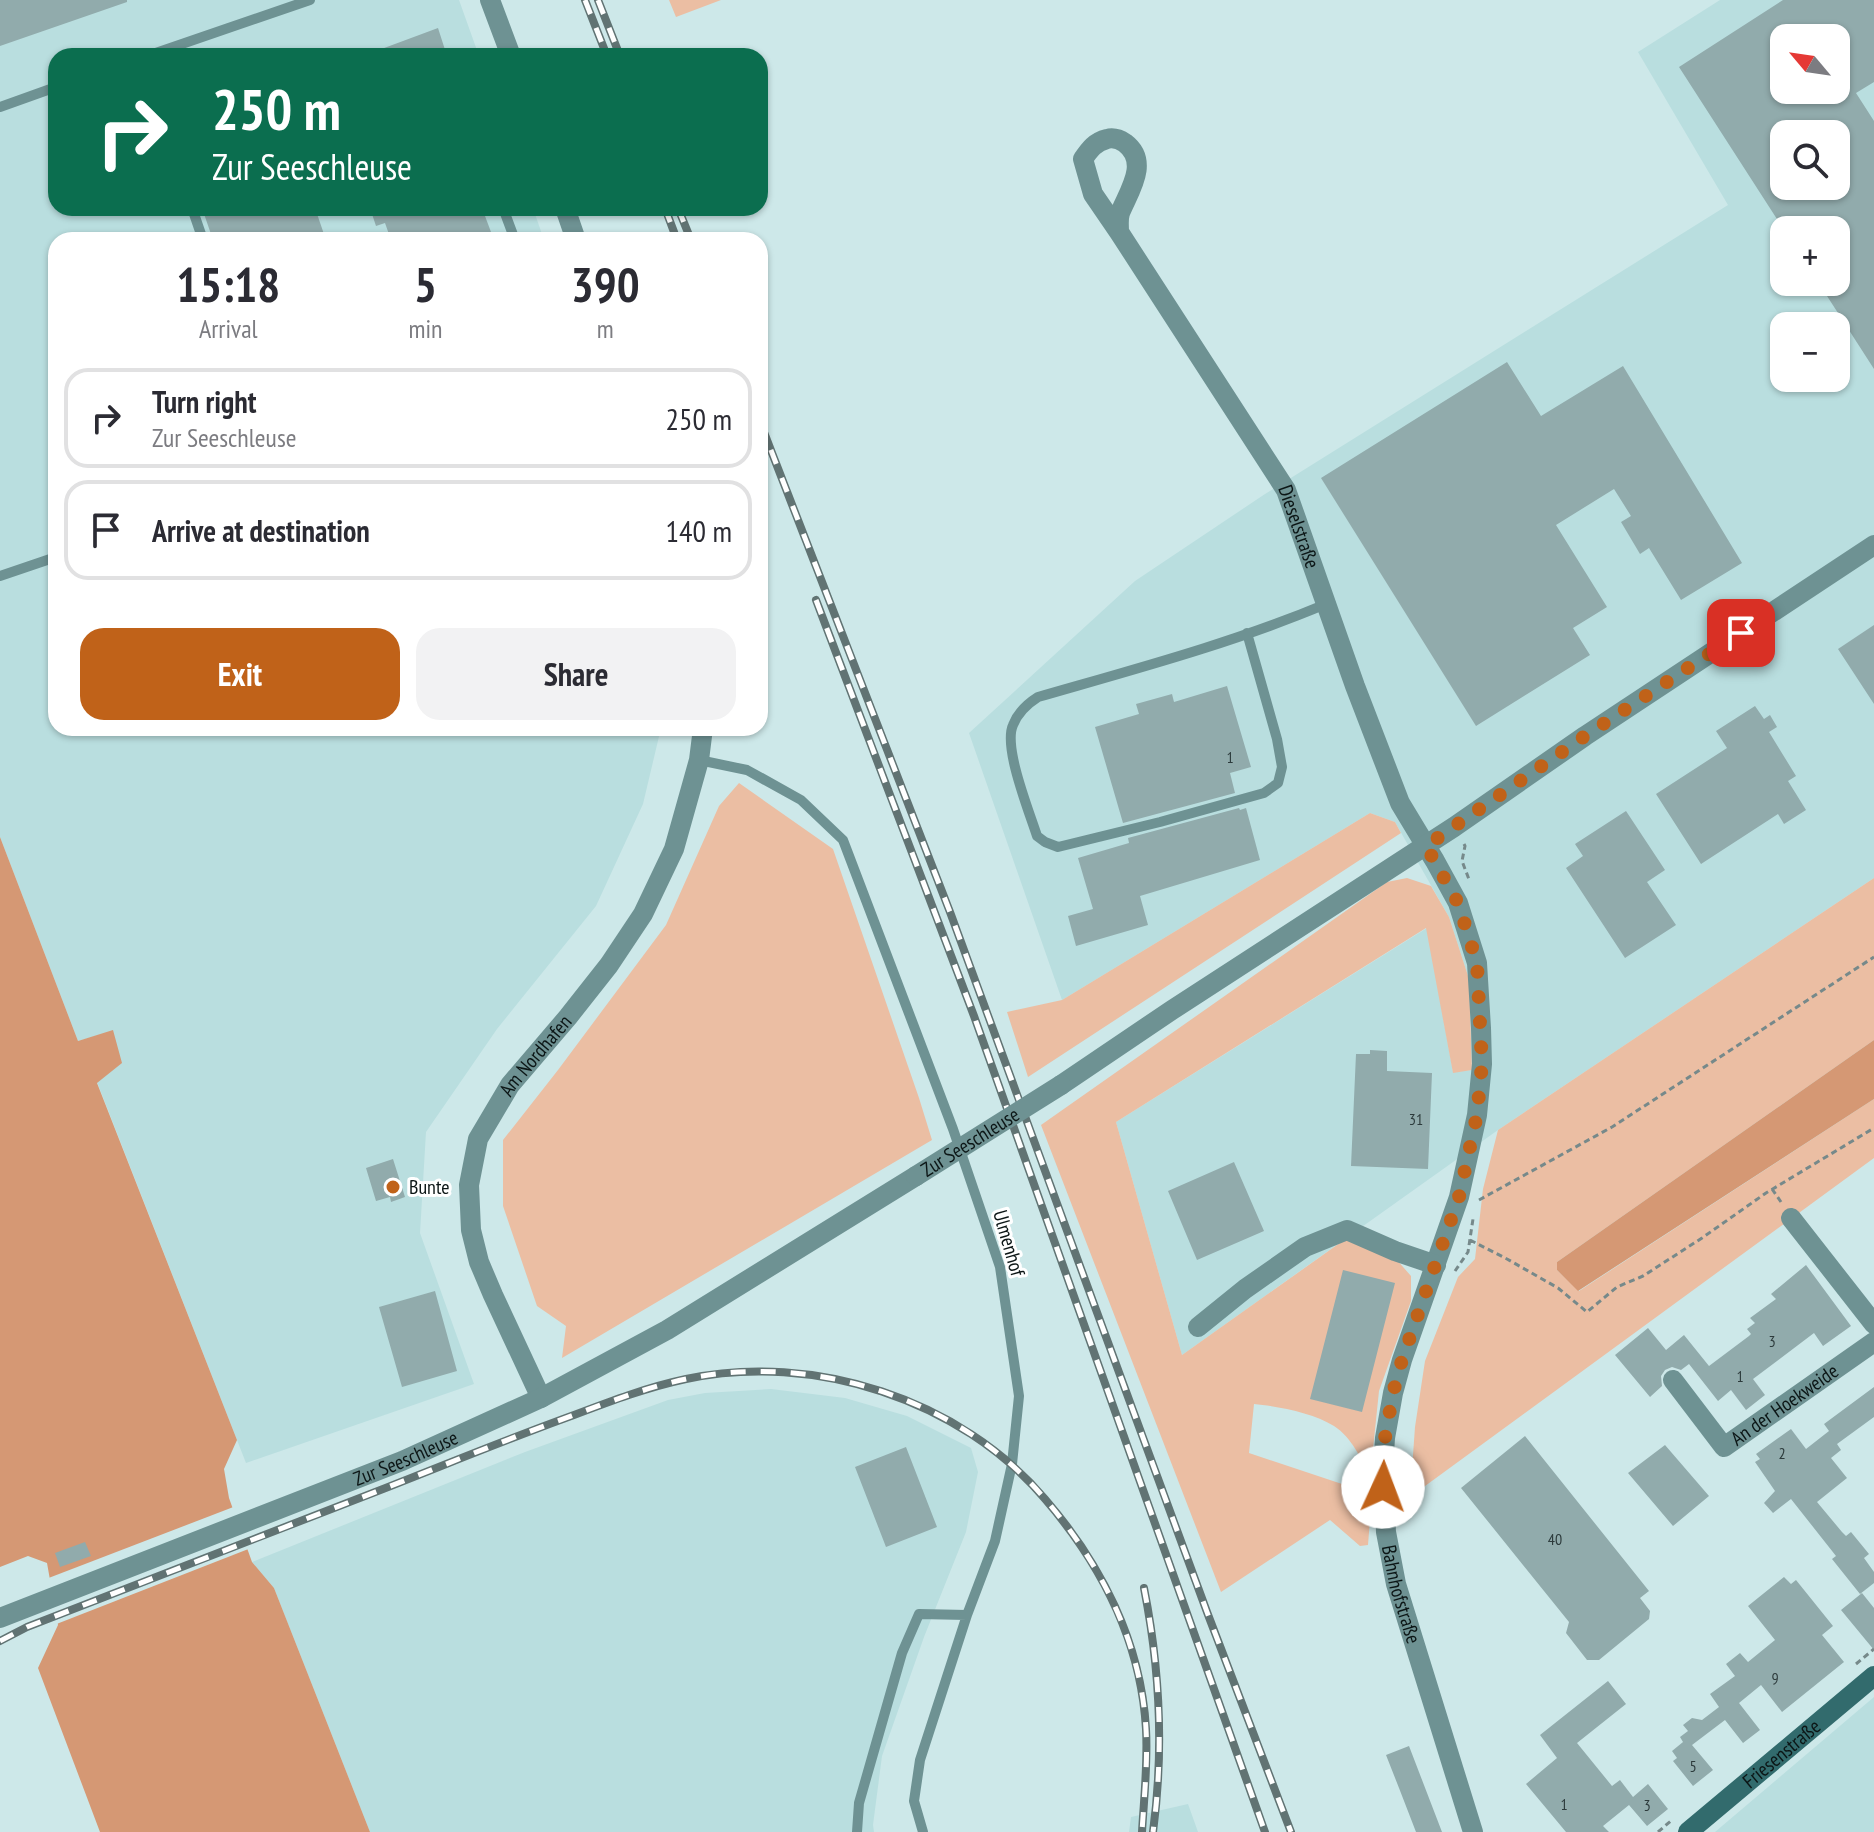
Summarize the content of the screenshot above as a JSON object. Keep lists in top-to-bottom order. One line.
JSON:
{"streets":{"street":["Dieselstraße","Am Nordhafen","Zur Seeschleuse","An der Hoekweide","Bahnhofstraße","Friesenstraße"],"lane":["Ulmenhof"]},"crossings":[["Dieselstraße","Zur Seeschleuse"],["Dieselstraße","Bahnhofstraße"],["Am Nordhafen","Zur Seeschleuse"],["Am Nordhafen","Ulmenhof"],["Zur Seeschleuse","Bahnhofstraße"]],"places":["Bunte"],"house_numbers":["1","31","3","1","2","40","9","5","1","3"],"north":"top left","page":{"map_buttons":["+","−"],"turn":["250 m","Zur Seeschleuse"],"eta":["15:18","Arrival","5","min","390","m"],"list":[{"name":"Turn right","note":"Zur Seeschleuse","value":"250 m"},{"name":"Arrive at destination","value":"140 m"}],"buttons":["Exit","Share"]}}
